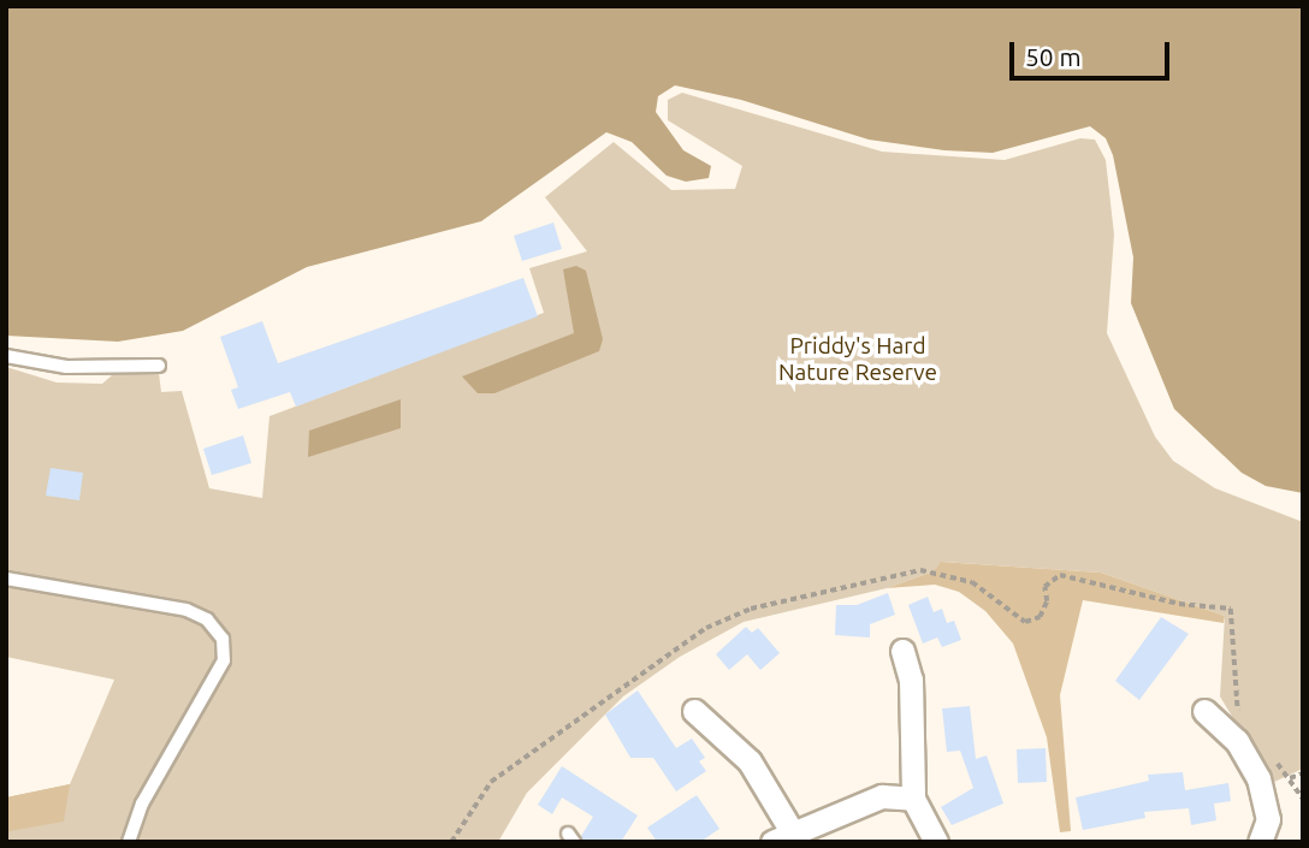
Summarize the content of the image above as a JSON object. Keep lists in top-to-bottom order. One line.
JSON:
{"parks":["Priddy's Hard Nature Reserve"],"scale_bar":"50 m"}
